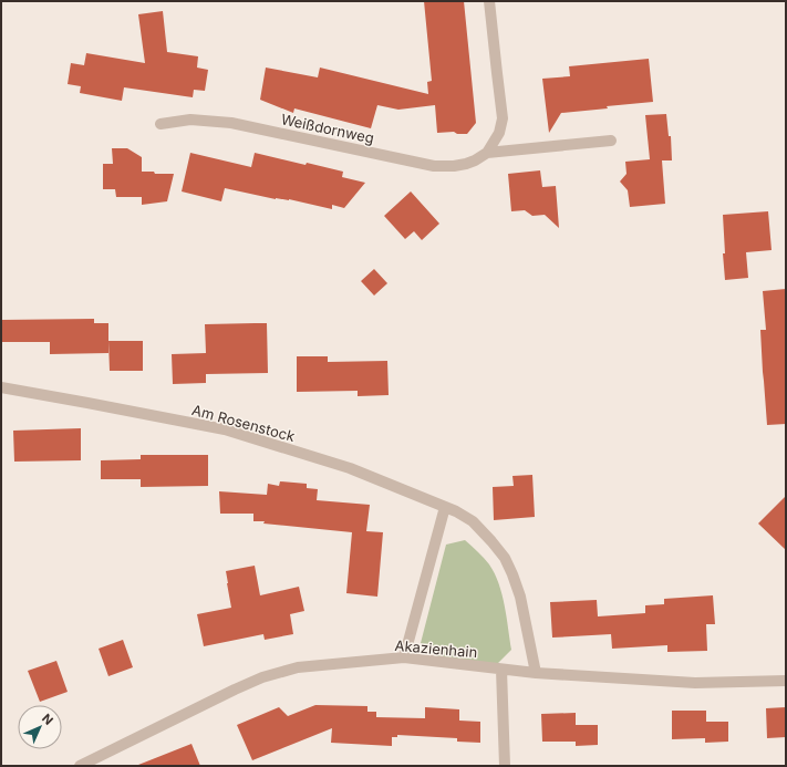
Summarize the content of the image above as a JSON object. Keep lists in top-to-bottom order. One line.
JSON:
{"streets":{"street":["Weißdornweg","Am Rosenstock","Akazienhain"]},"crossings":[["Am Rosenstock","Akazienhain"]],"north":"top right"}
